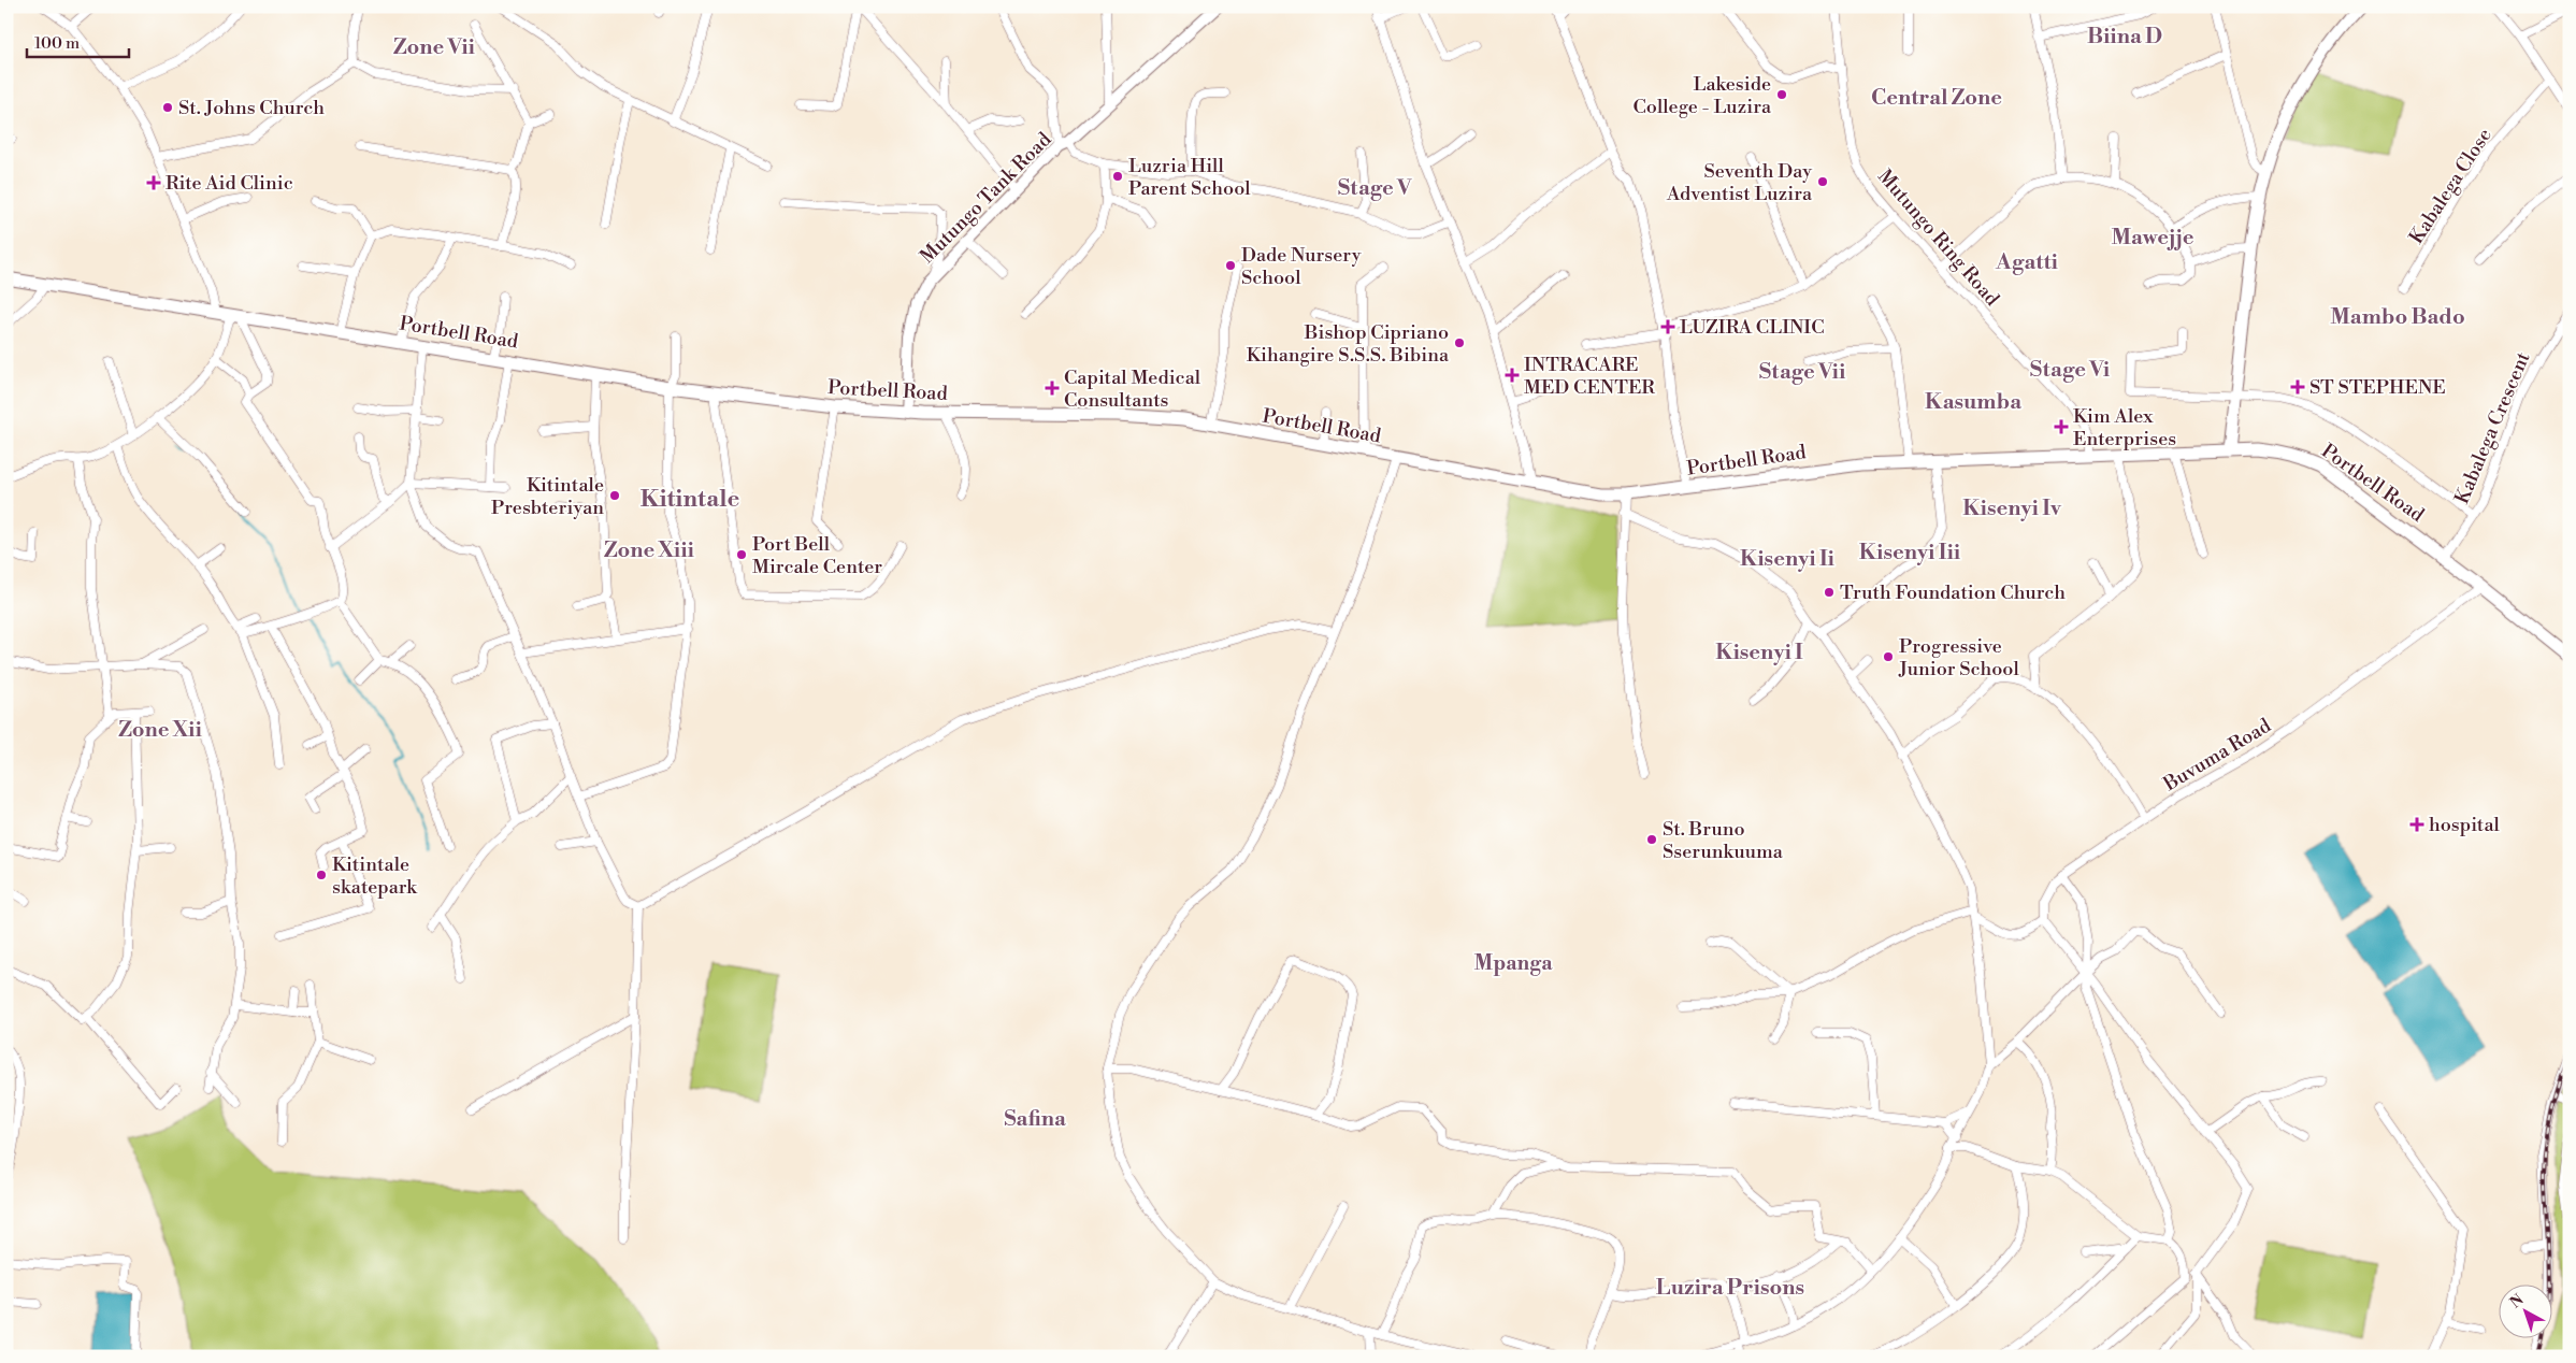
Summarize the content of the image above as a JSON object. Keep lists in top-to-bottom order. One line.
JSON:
{"streets":{"main road":["Portbell Road"],"street":["Kabalega Close","Mutungo Tank Road","Mutungo Ring Road","Kabalega Crescent","Buvuma Road"]},"crossings":[["Mutungo Tank Road","Portbell Road"],["Mutungo Ring Road","Portbell Road"],["Portbell Road","Kabalega Crescent"],["Portbell Road","Buvuma Road"]],"districts":["Biina D","Zone Vii","Central Zone","Stage V","Mawejje","Agatti","Mambo Bado","Stage Vi","Stage Vii","Kasumba","Kitintale","Kisenyi Iv","Zone Xiii","Kisenyi Iii","Kisenyi Ii","Kisenyi I","Zone Xii","Mpanga","Safina","Luzira Prisons"],"places":{"other":["Lakeside College - Luzira","St. Johns Church","Luzria Hill Parent School","Seventh Day Adventist Luzira","Dade Nursery School","Bishop Cipriano Kihangire S.S.S. Bibina","Kitintale Presbteriyan","Port Bell Mircale Center","Truth Foundation Church","Progressive Junior School","St. Bruno Sserunkuuma","Kitintale skatepark"],"health":["Rite Aid Clinic","LUZIRA CLINIC","INTRACARE MED CENTER","ST STEPHENE","Capital Medical Consultants","Kim Alex Enterprises","hospital"]},"scale_bar":"100 m","north":"top left"}
